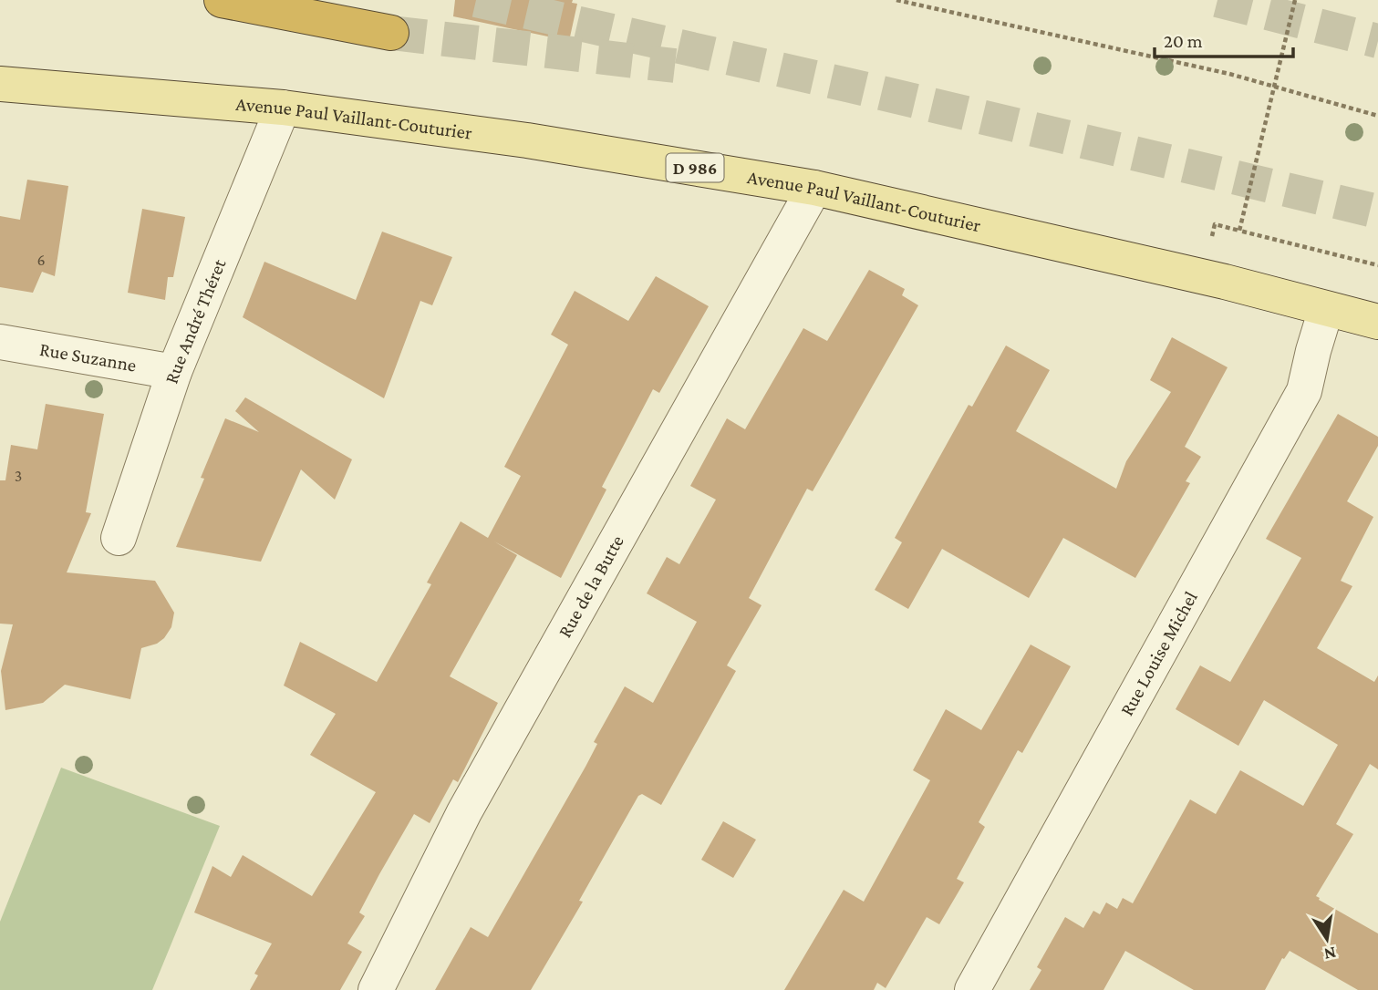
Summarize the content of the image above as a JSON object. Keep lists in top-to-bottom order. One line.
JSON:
{"streets":{"main road":["Avenue Paul Vaillant-Couturier","D 986"],"street":["Rue André Théret","Rue Suzanne","Rue de la Butte","Rue Louise Michel"]},"crossings":[["Avenue Paul Vaillant-Couturier","Rue André Théret"],["Avenue Paul Vaillant-Couturier","Rue de la Butte"],["Avenue Paul Vaillant-Couturier","Rue Louise Michel"],["Rue André Théret","Rue Suzanne"]],"house_numbers":["6","3"],"scale_bar":"20 m","north":"bottom"}
